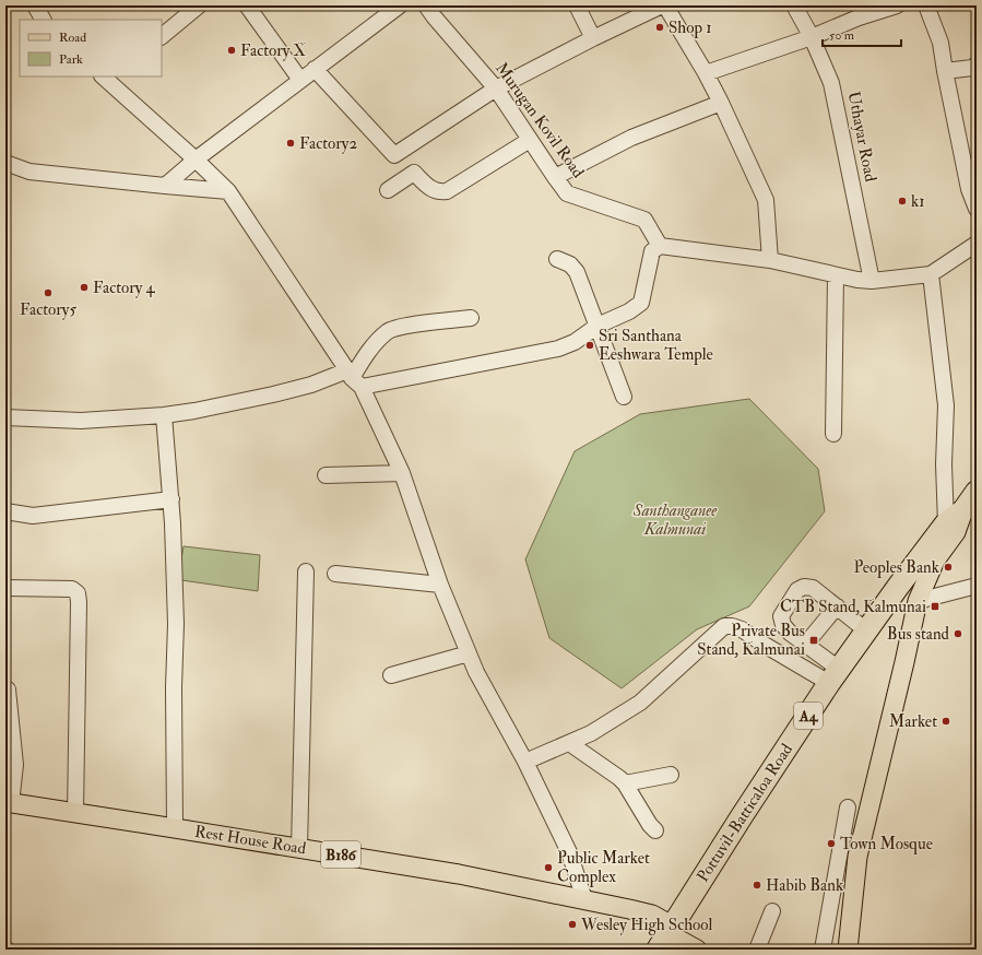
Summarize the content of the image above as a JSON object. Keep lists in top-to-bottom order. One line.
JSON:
{"streets":{"highway":["A4","Pottuvil-Batticaloa Road"],"main road":["Rest House Road","B186"],"street":["Murugan Kovil Road","Uthayar Road"]},"crossings":[["Pottuvil-Batticaloa Road","Rest House Road"]],"parks":["Santhanganee Kalmunai"],"places":{"other":["Shop 1","Factory X","Factory2","k1","Factory 4","Factory5","Sri Santhana Eeshwara Temple","Peoples Bank","Bus stand","Market","Town Mosque","Public Market Complex","Habib Bank","Wesley High School"],"transit":["CTB Stand, Kalmunai","Private Bus Stand, Kalmunai"]},"legend":["Road","Park"],"scale_bar":"50 m"}
